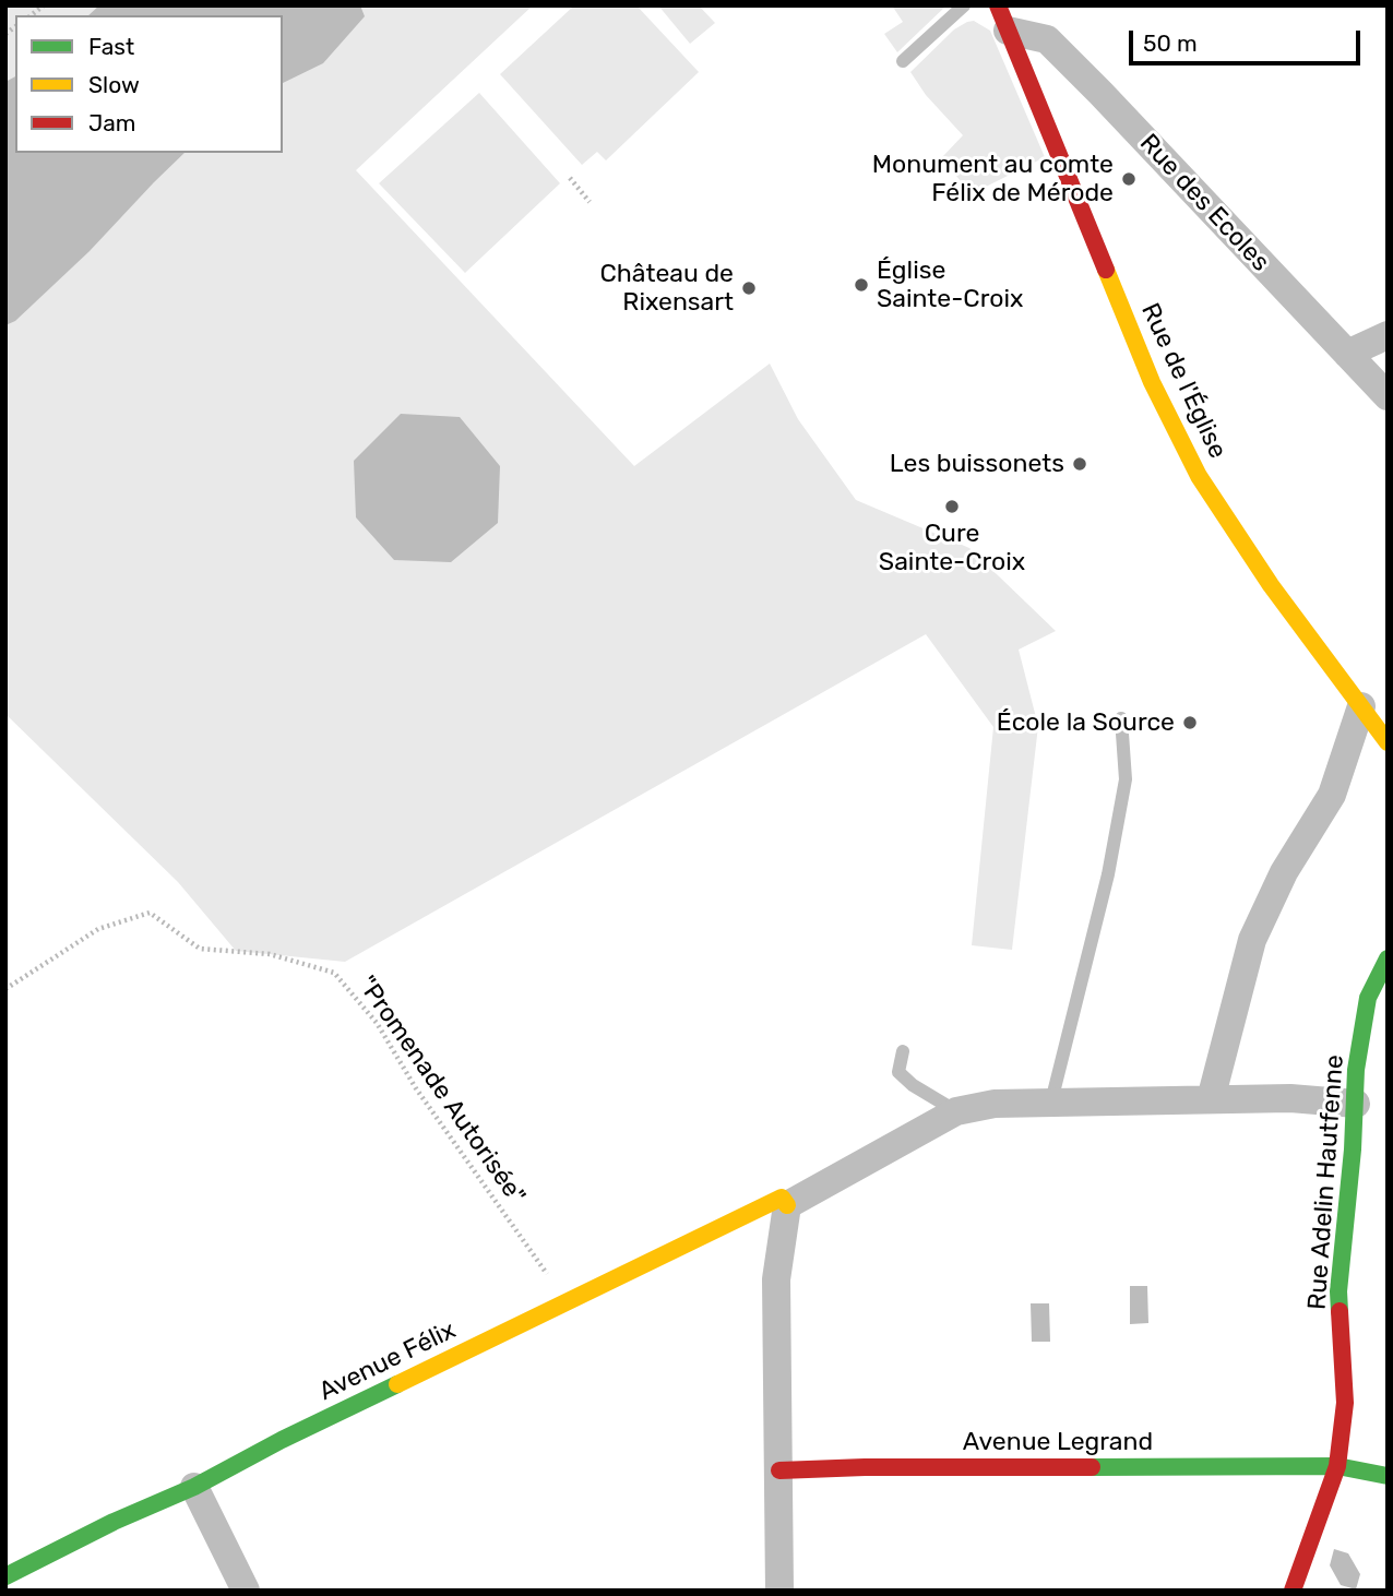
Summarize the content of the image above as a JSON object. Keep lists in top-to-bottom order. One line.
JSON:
{"streets":{"street":["Rue des Ecoles","Rue de l'Église","Rue Adelin Hautfenne","Avenue Félix","Avenue Legrand"],"path":["\"Promenade Autorisée\""]},"crossings":[["Rue des Ecoles","Rue de l'Église"],["\"Promenade Autorisée\"","Avenue Félix"],["Rue Adelin Hautfenne","Avenue Legrand"]],"places":["Monument au comte Félix de Mérode","Église Sainte-Croix","Château de Rixensart","Les buissonets","Cure Sainte-Croix","École la Source"],"legend":["Fast","Slow","Jam"],"scale_bar":"50 m"}
